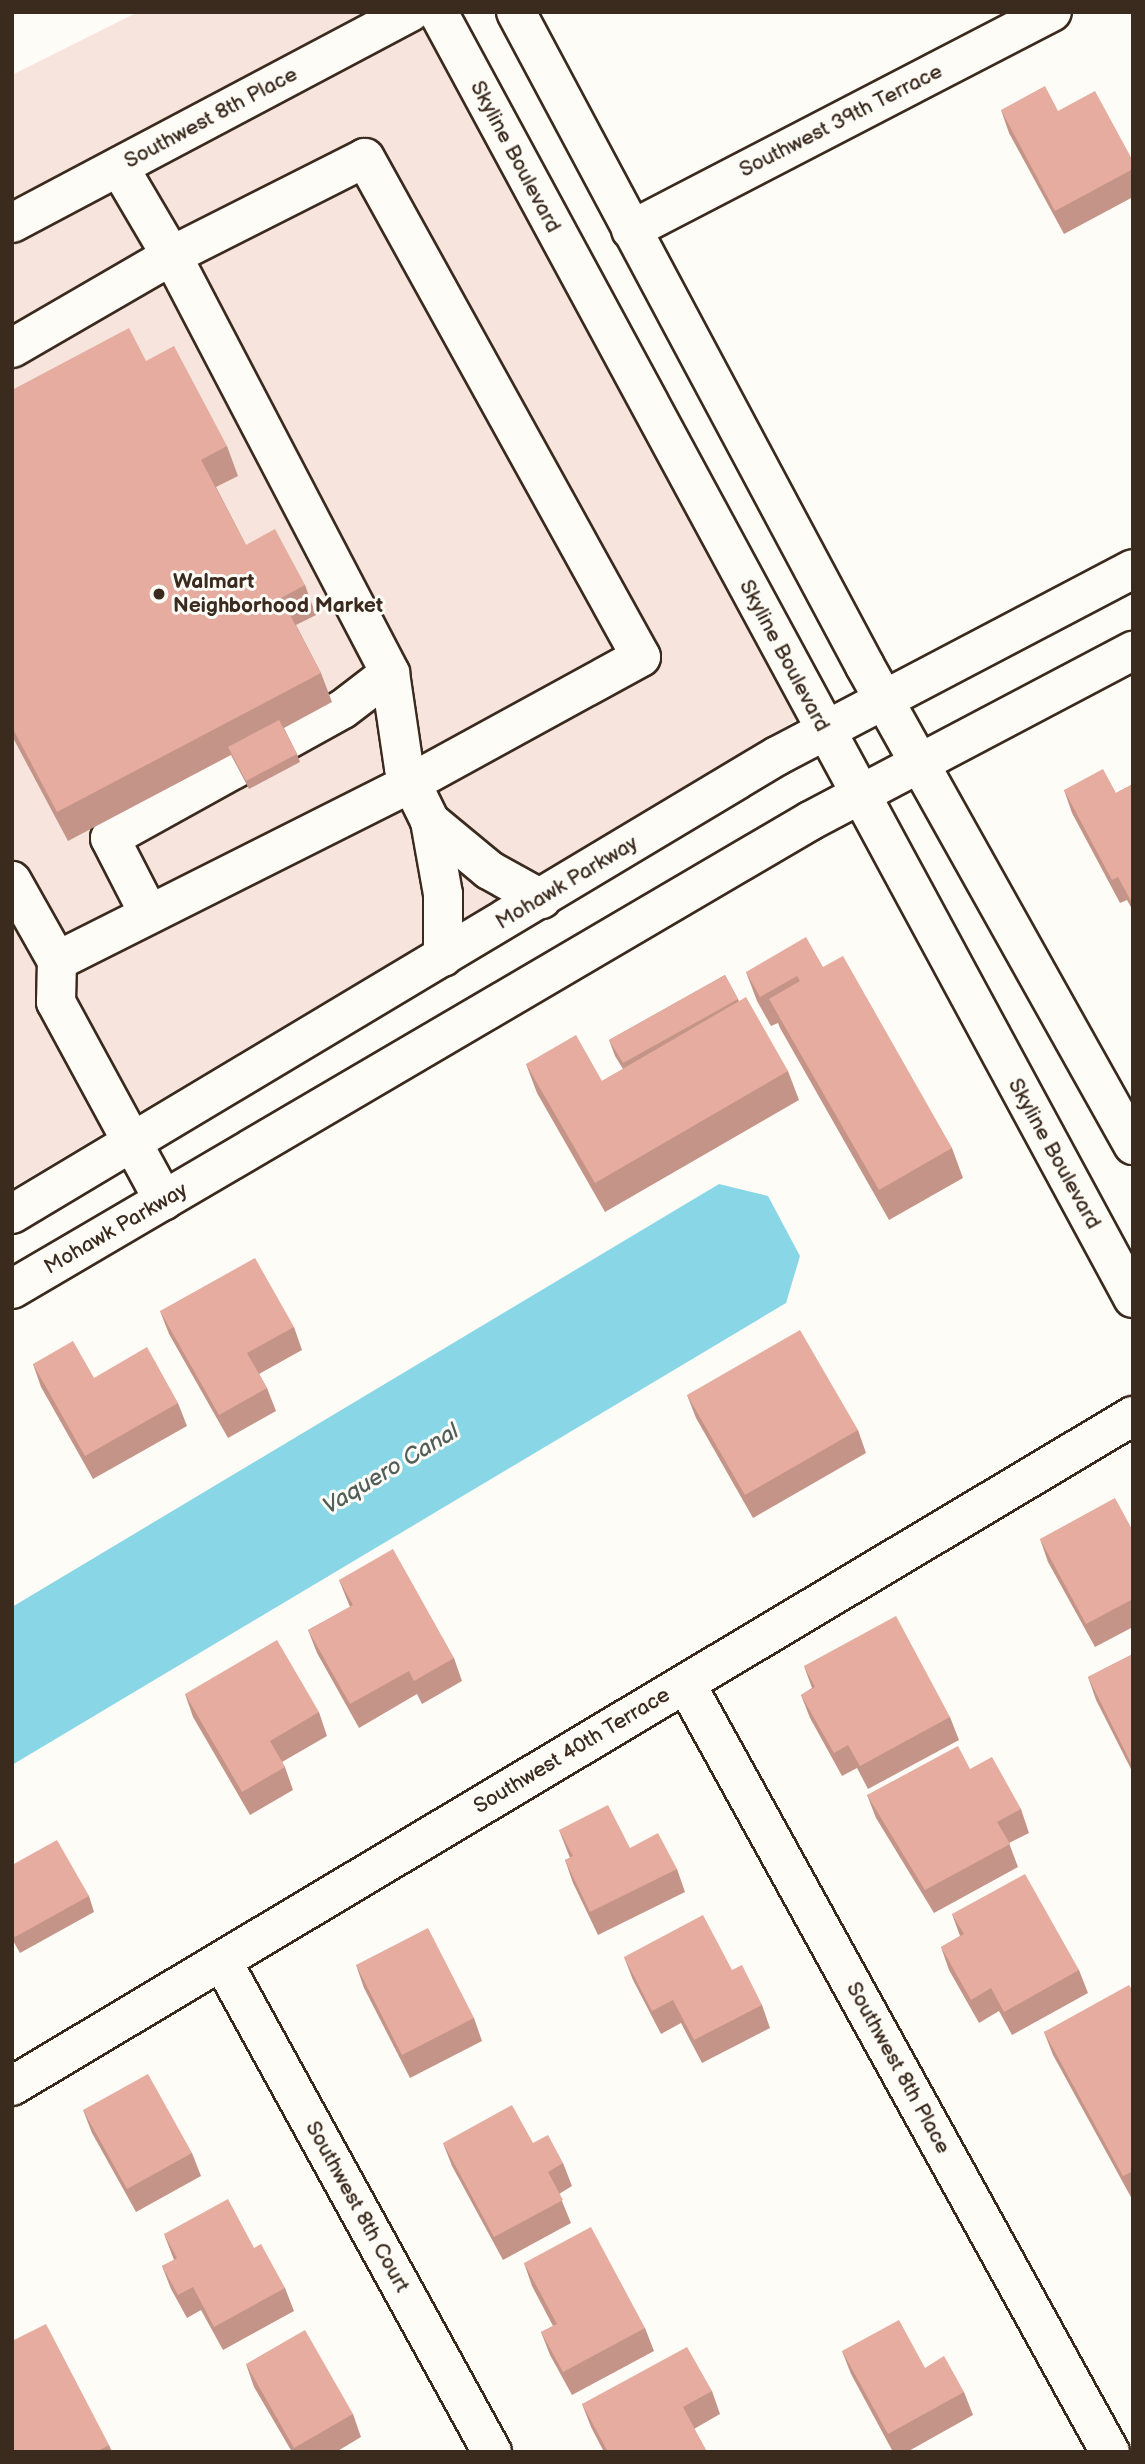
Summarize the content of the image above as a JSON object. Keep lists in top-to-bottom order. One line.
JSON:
{"streets":{"street":["Southwest 8th Place","Southwest 39th Terrace","Skyline Boulevard","Mohawk Parkway","Southwest 40th Terrace","Southwest 8th Court"]},"crossings":[["Southwest 8th Place","Southwest 40th Terrace"],["Skyline Boulevard","Mohawk Parkway"],["Southwest 40th Terrace","Southwest 8th Court"]],"water":["Vaquero Canal"],"places":["Walmart Neighborhood Market"]}
